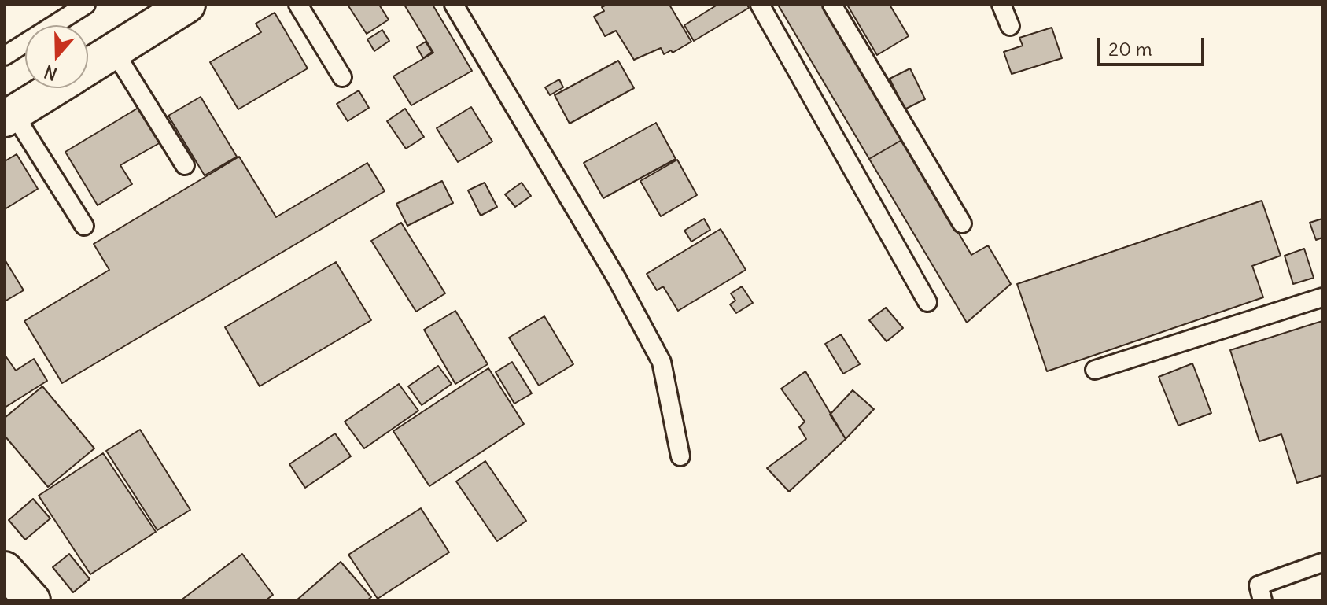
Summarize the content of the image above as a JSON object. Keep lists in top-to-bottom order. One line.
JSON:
{"scale_bar":"20 m","north":"bottom"}
